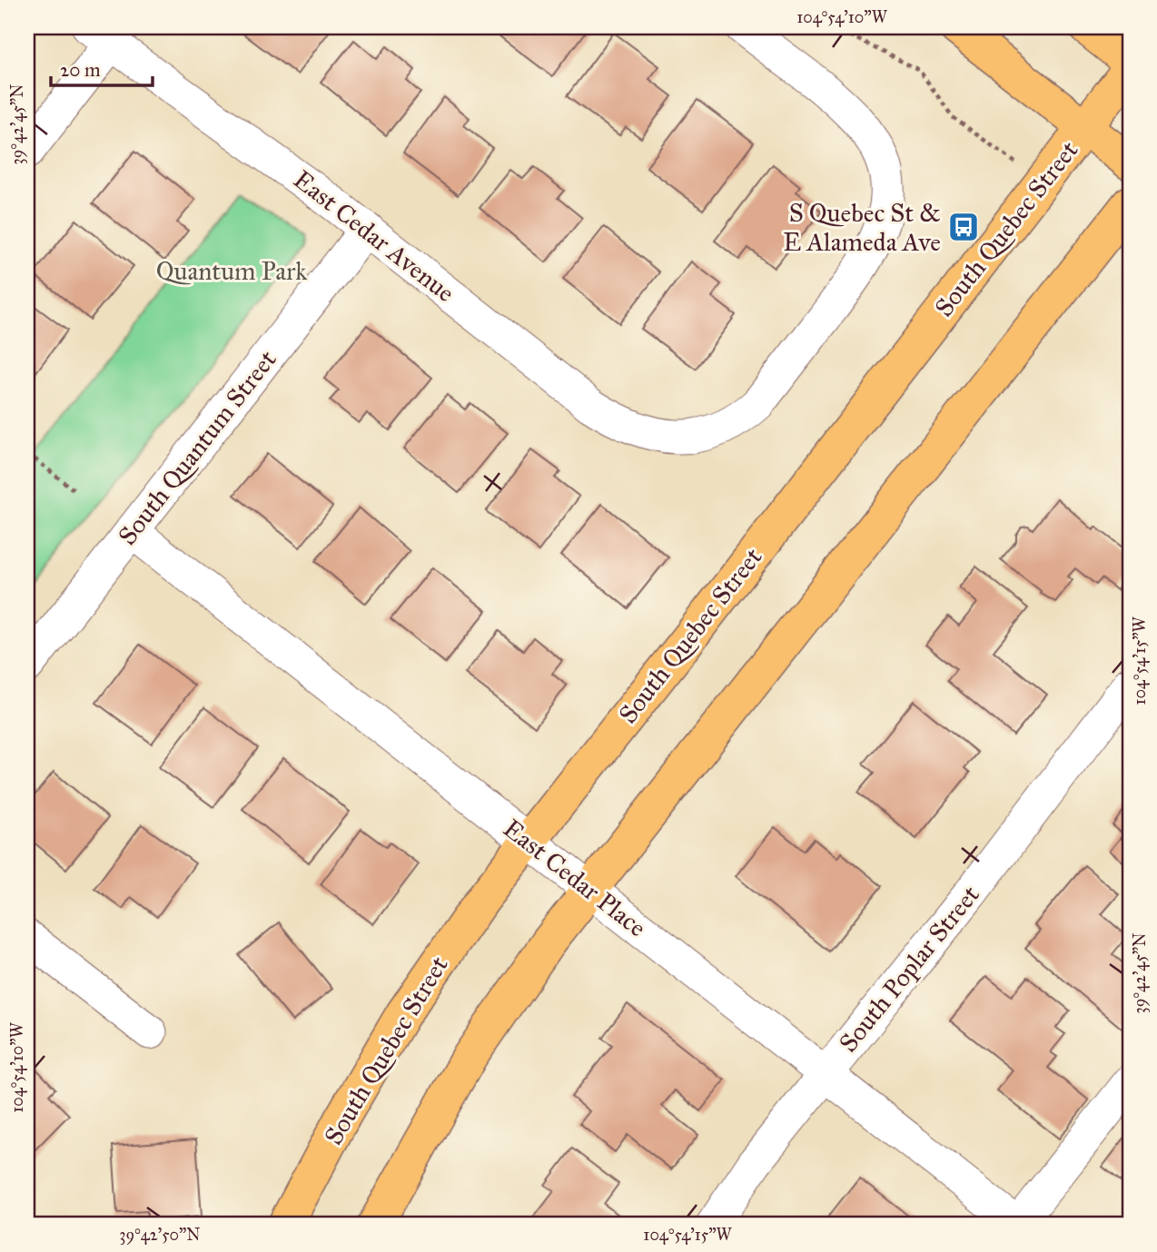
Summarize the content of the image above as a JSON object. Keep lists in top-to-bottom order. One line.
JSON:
{"streets":{"main road":["South Quebec Street"],"street":["East Cedar Avenue","South Quantum Street","East Cedar Place","South Poplar Street"]},"crossings":[["South Quebec Street","East Cedar Place"],["East Cedar Avenue","South Quantum Street"],["South Quantum Street","East Cedar Place"],["East Cedar Place","South Poplar Street"]],"parks":["Quantum Park"],"places":{"bus stop":["S Quebec St & E Alameda Ave"]},"scale_bar":"20 m","coordinates":["104°54'10\"W","39°42'45\"N","104°54'15\"W","39°42'50\"N"]}
